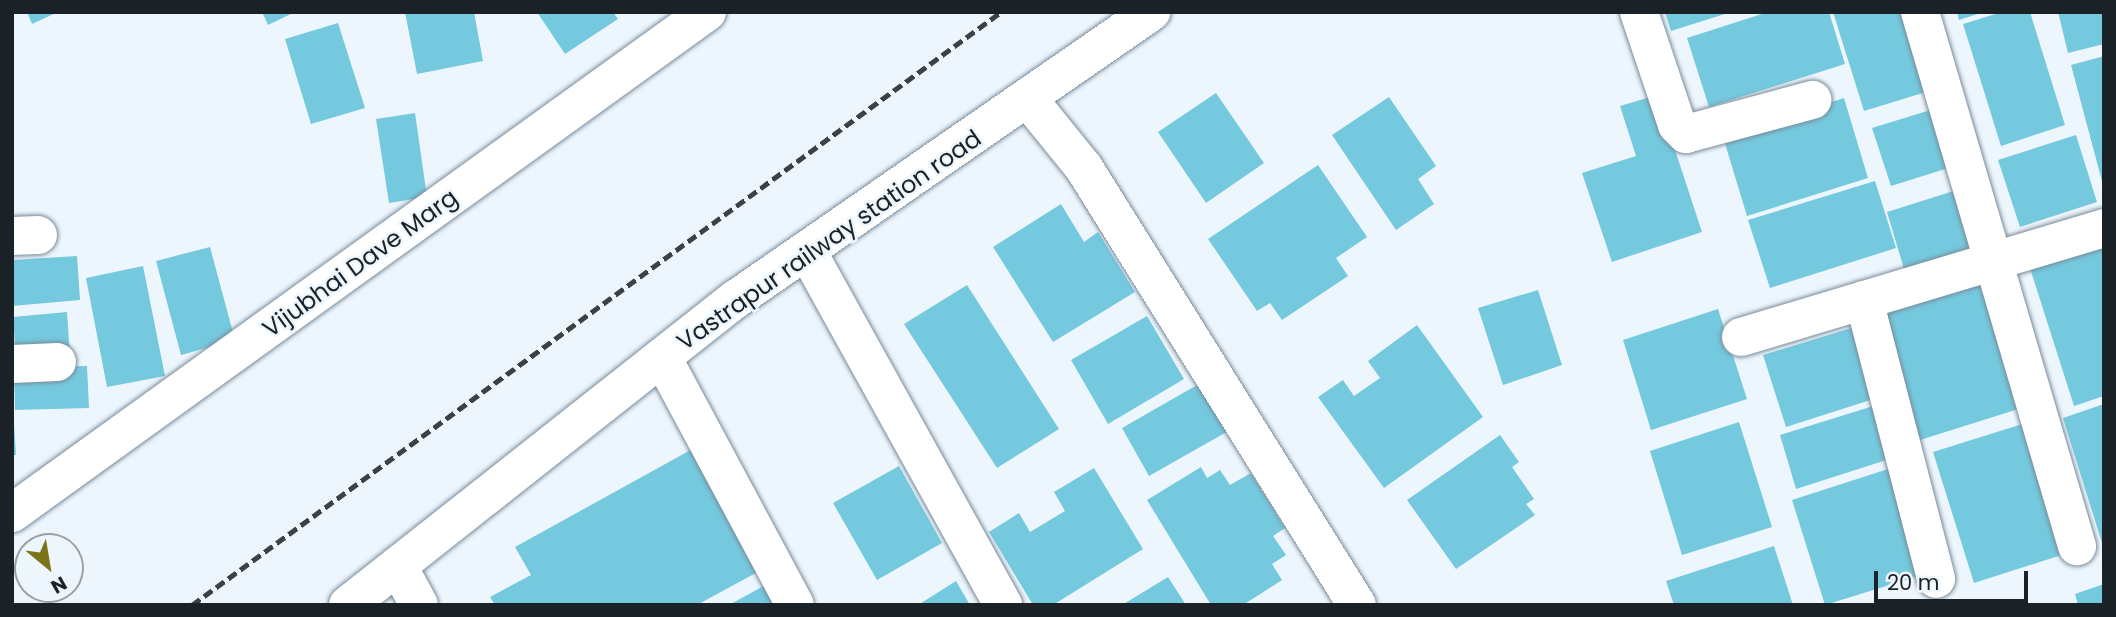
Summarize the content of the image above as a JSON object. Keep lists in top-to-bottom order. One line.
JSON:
{"streets":{"street":["Vastrapur railway station road","Vijubhai Dave Marg"]},"scale_bar":"20 m","north":"bottom right"}
